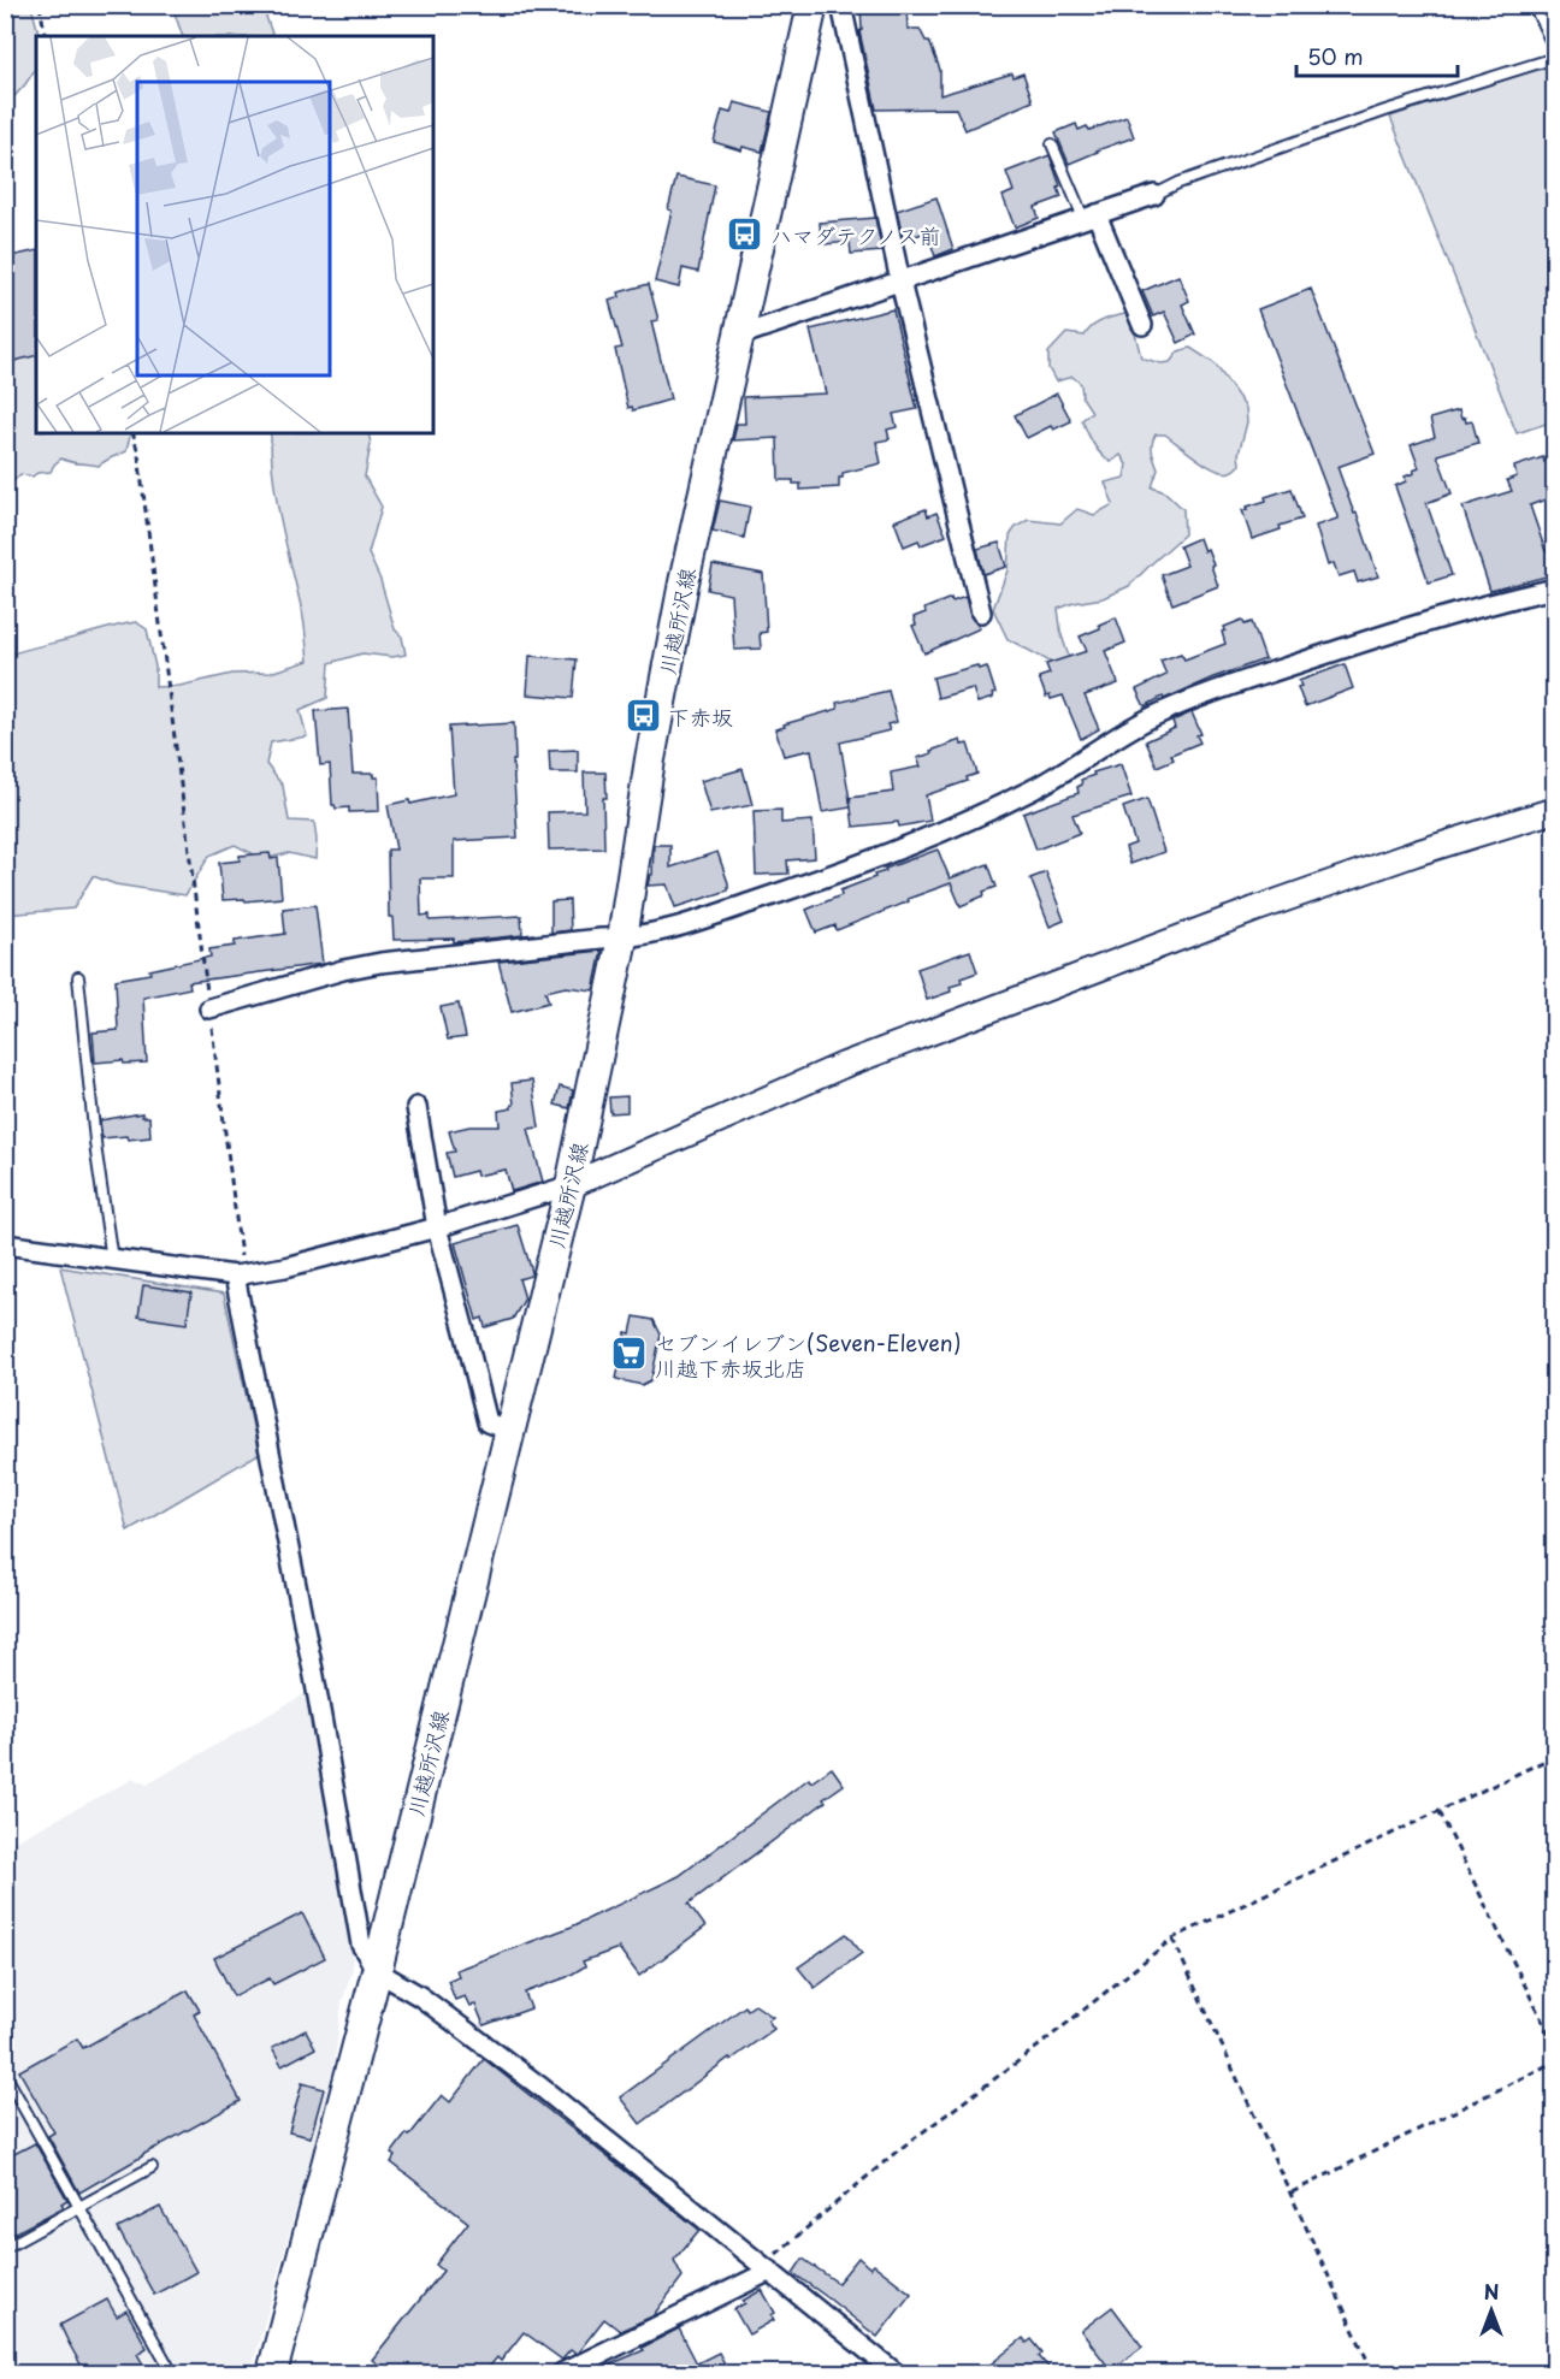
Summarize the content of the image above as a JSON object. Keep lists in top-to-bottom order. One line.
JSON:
{"streets":{"main road":["川越所沢線"]},"places":{"bus stop":["ハマダテクノス前","下赤坂"],"supermarket":["セブンイレブン(Seven-Eleven) 川越下赤坂北店"]},"scale_bar":"50 m","north":"top"}
